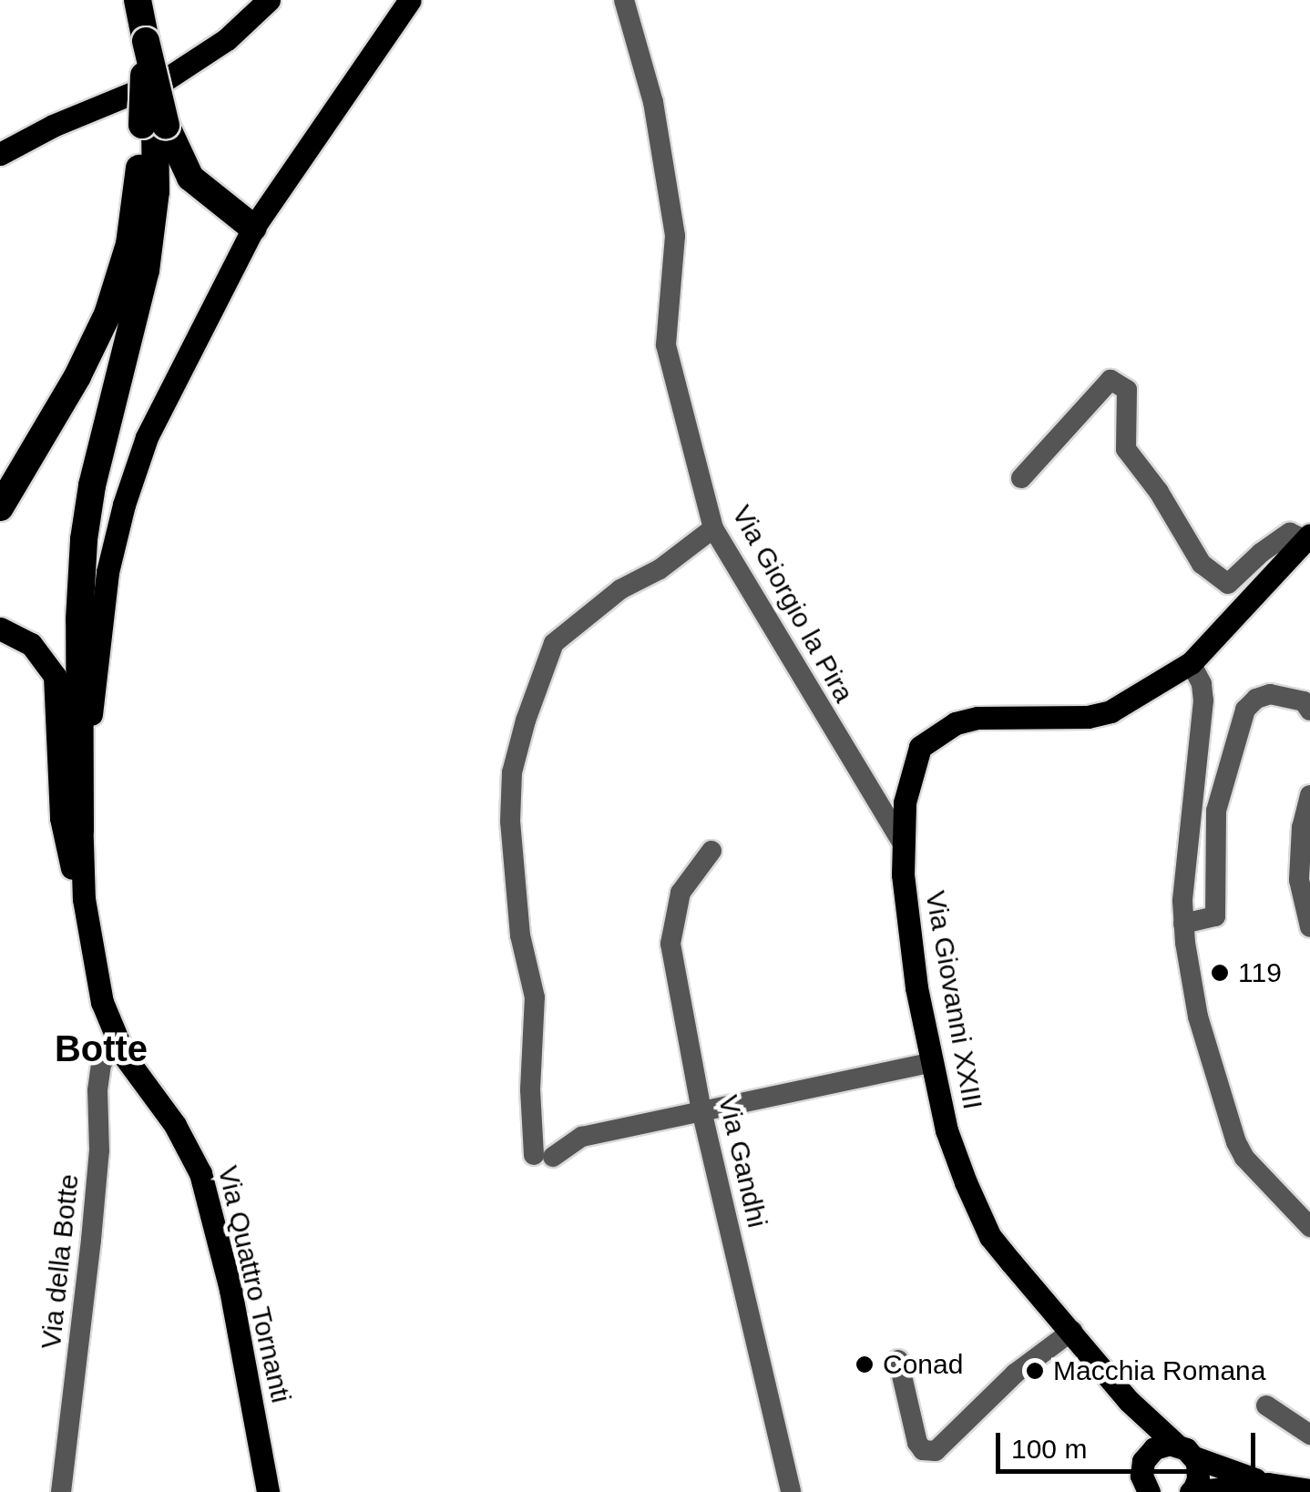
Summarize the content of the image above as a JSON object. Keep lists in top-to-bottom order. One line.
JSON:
{"streets":{"main road":["Via Giovanni XXIII","Via Quattro Tornanti"],"street":["Via Giorgio la Pira","Via Gandhi","Via della Botte"]},"crossings":[["Via Giorgio la Pira","Via Giovanni XXIII"],["Via della Botte","Via Quattro Tornanti"]],"districts":["Botte"],"places":["119","Conad","Macchia Romana"],"scale_bar":"100 m"}
